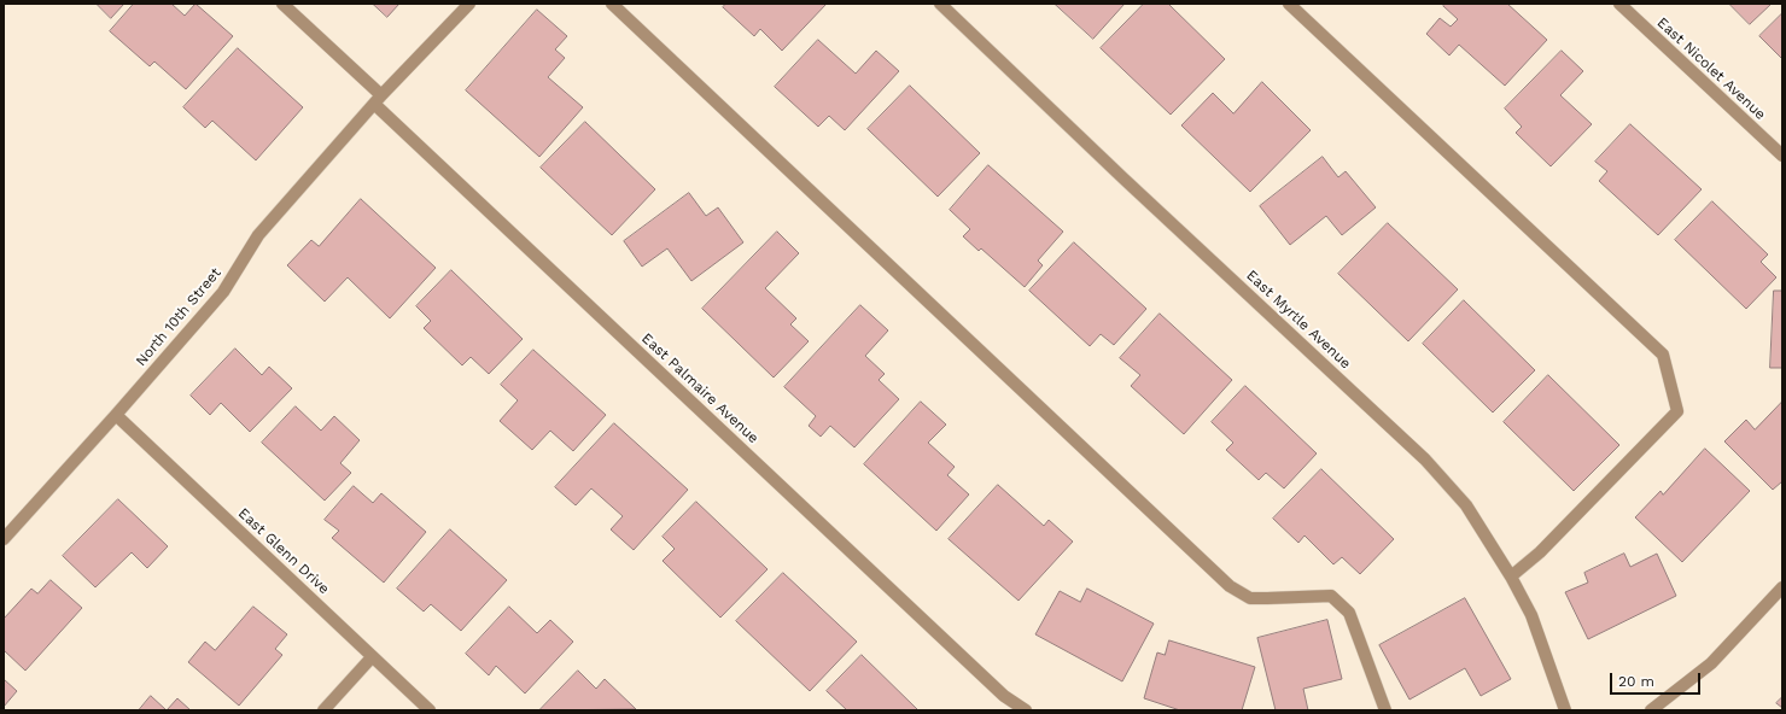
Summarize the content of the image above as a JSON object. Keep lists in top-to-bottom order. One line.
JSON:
{"streets":{"street":["East Nicolet Avenue","North 10th Street","East Myrtle Avenue","East Palmaire Avenue","East Glenn Drive"]},"crossings":[["North 10th Street","East Palmaire Avenue"],["North 10th Street","East Glenn Drive"]],"scale_bar":"20 m"}
